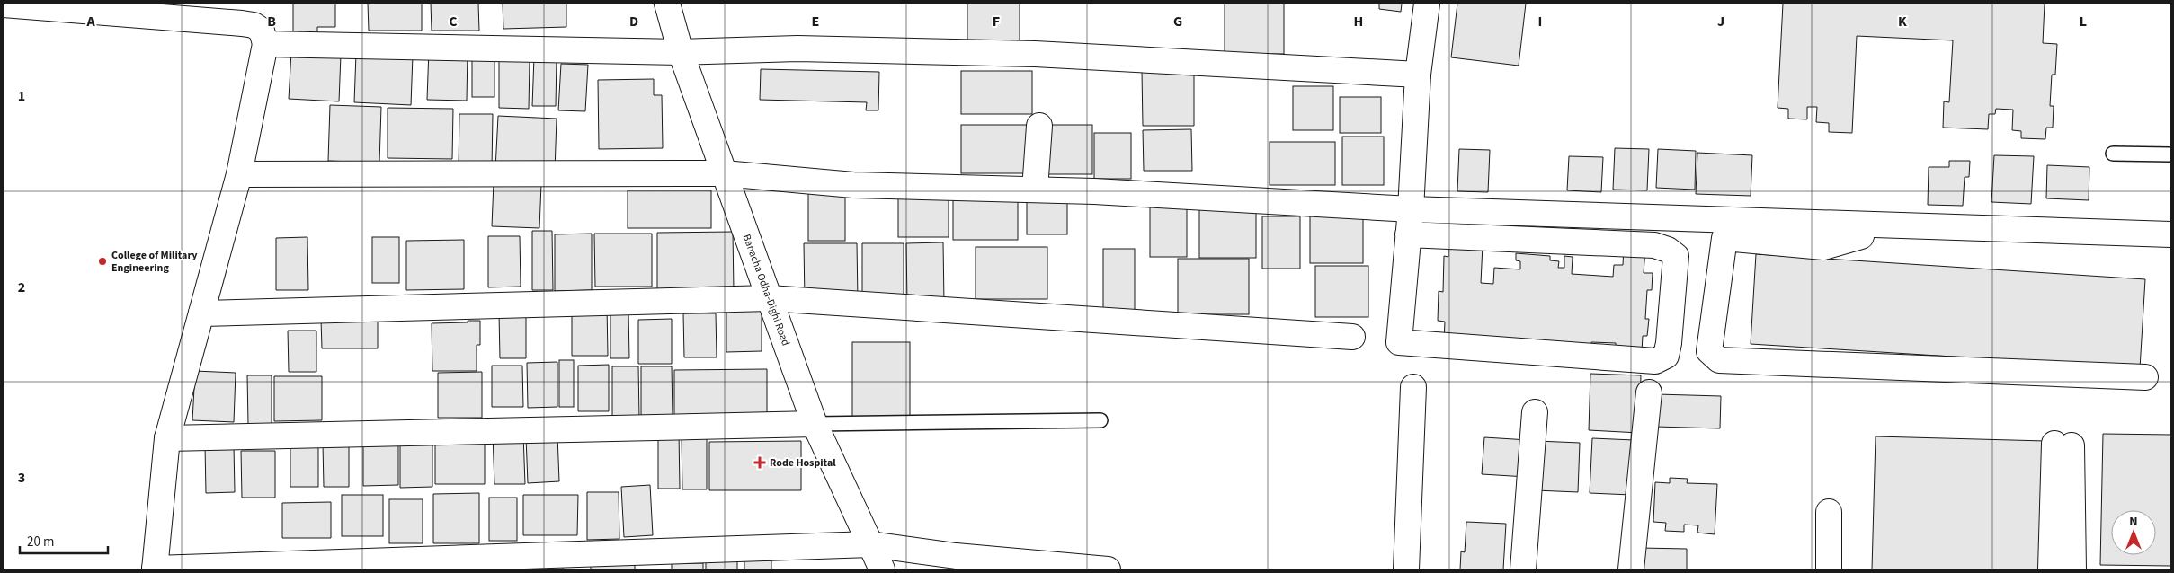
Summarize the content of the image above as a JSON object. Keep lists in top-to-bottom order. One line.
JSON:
{"streets":{"street":["Banacha Odha-Dighi Road"]},"places":{"other":["College of Military Engineering"],"health":["Rode Hospital"]},"scale_bar":"20 m","north":"top","grid":{"columns":["A","B","C","D","E","F","G","H","I","J","K","L"],"rows":["1","2","3"]}}
